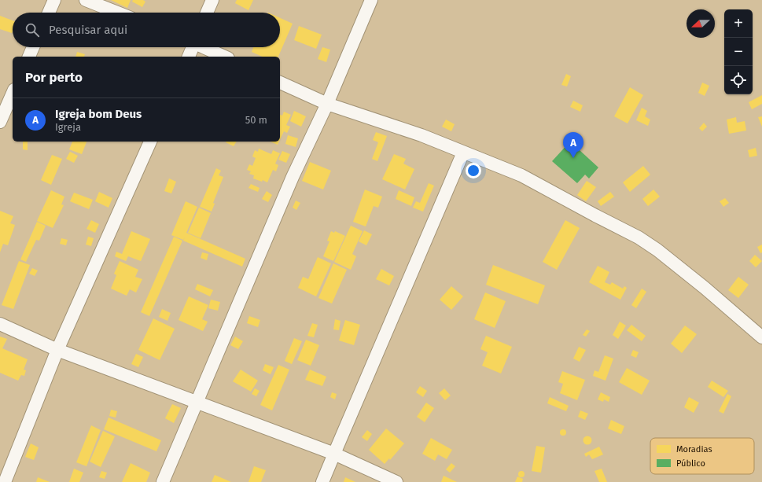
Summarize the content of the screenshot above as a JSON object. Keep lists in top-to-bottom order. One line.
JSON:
{"legend":["Moradias","Público"],"north":"left","page":{"map_buttons":["+","−"],"search":"Pesquisar aqui","heading":"Por perto","list":[{"mark":"A","name":"Igreja bom Deus","note":"Igreja","value":"50 m"}],"pins":"A"}}
